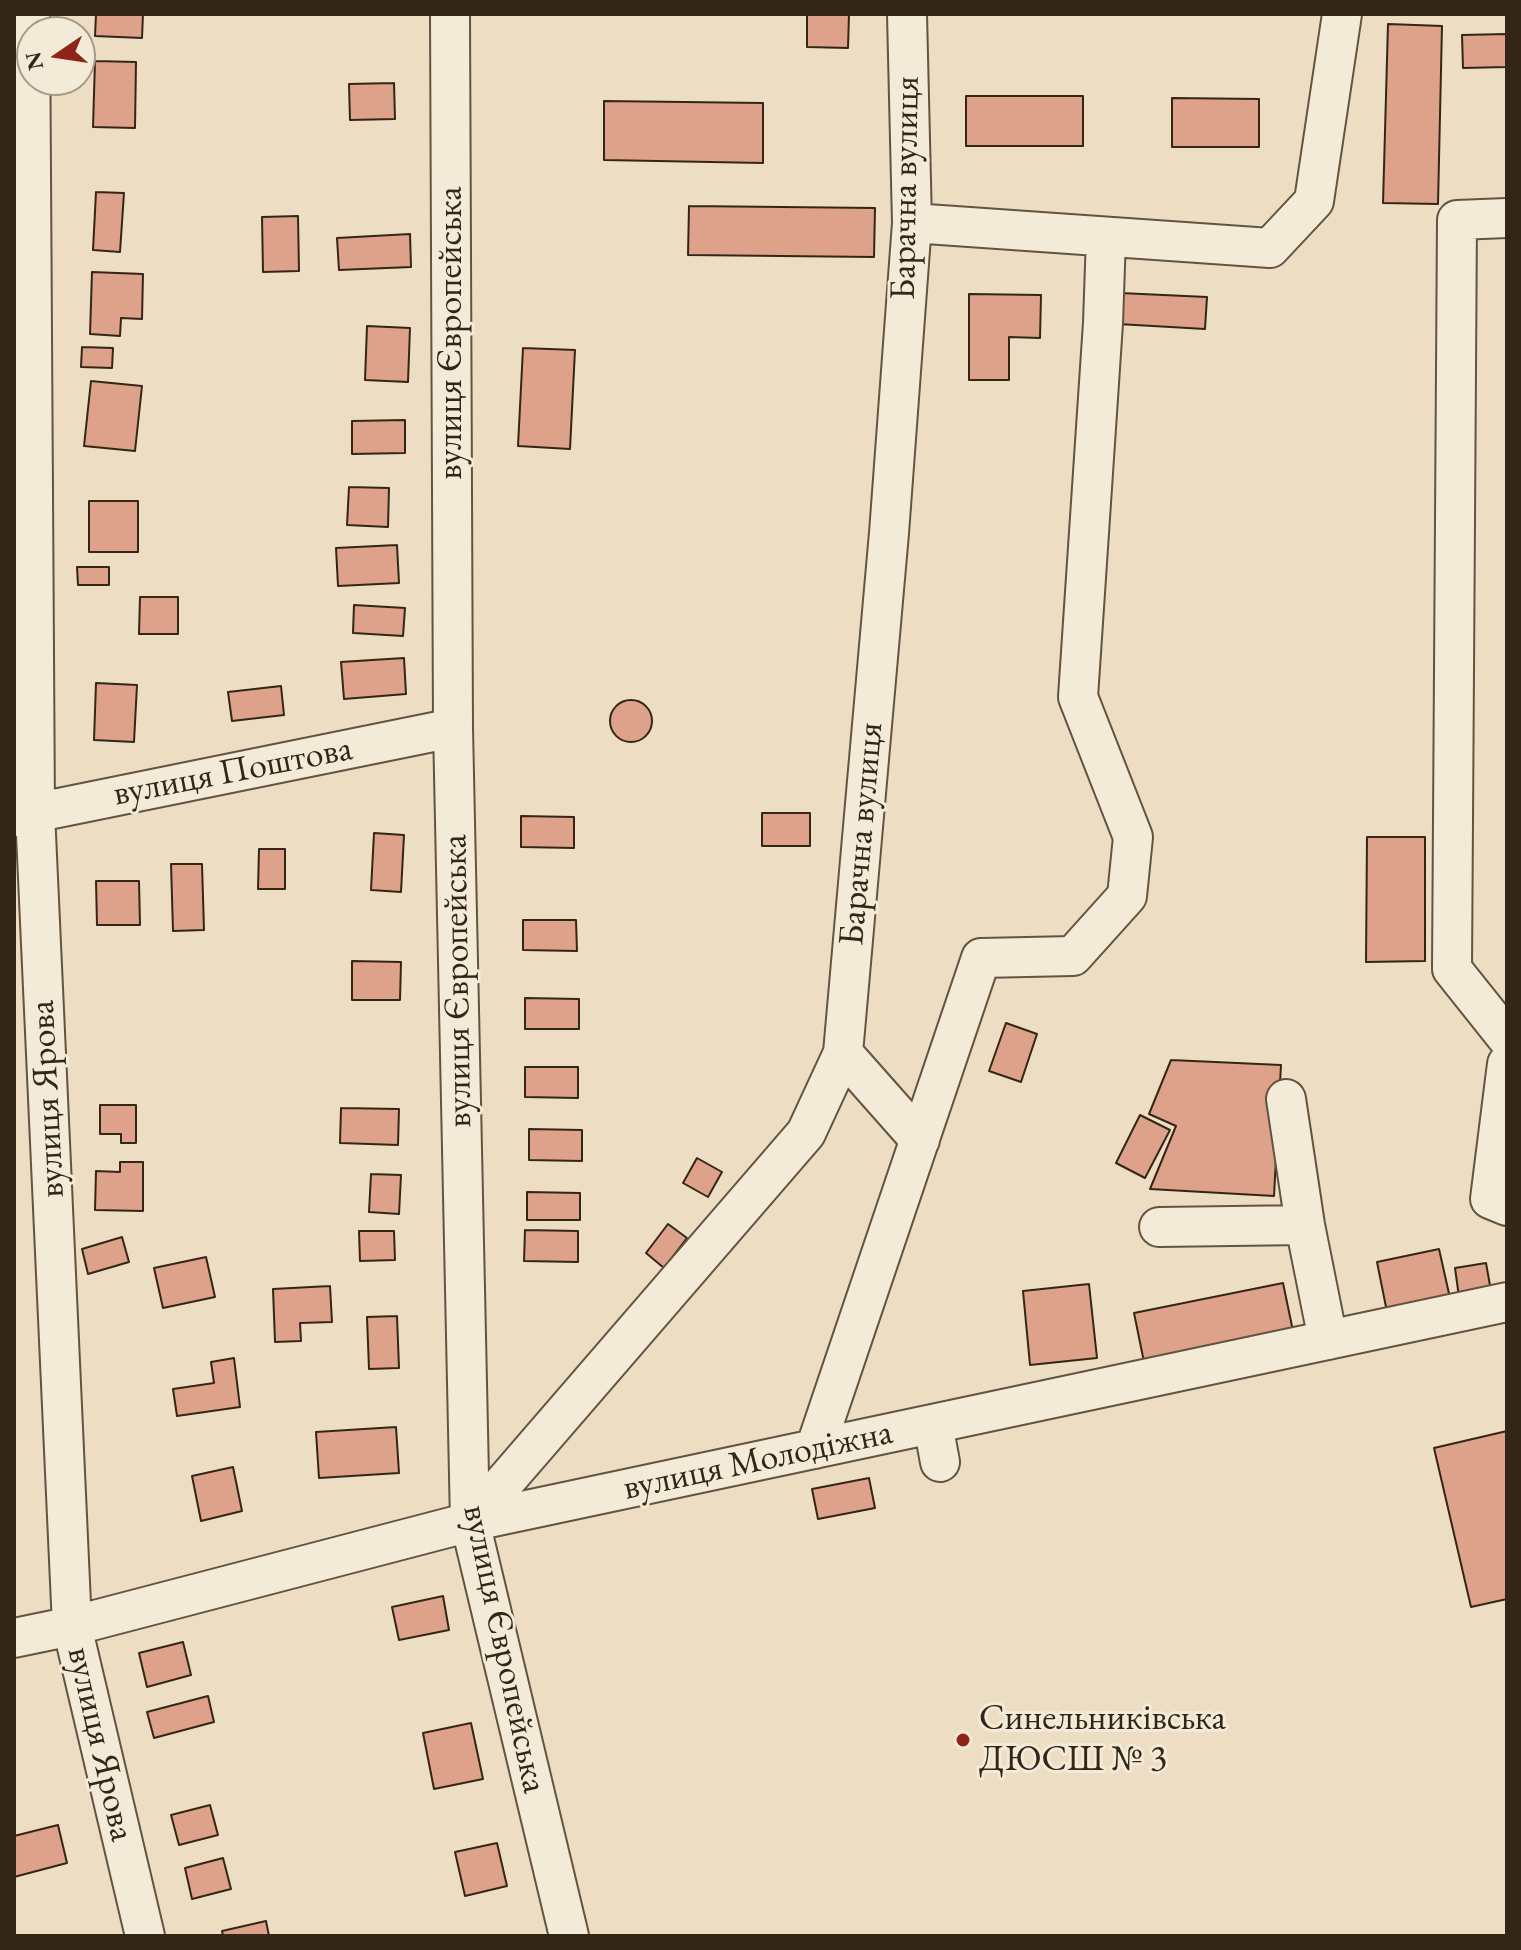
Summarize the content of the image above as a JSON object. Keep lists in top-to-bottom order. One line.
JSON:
{"streets":{"street":["Барачна вулиця","вулиця Європейська","вулиця Поштова","вулиця Ярова","вулиця Молодіжна"]},"crossings":[["Барачна вулиця","вулиця Європейська"],["Барачна вулиця","вулиця Молодіжна"],["вулиця Європейська","вулиця Поштова"],["вулиця Європейська","вулиця Молодіжна"],["вулиця Поштова","вулиця Ярова"],["вулиця Ярова","вулиця Молодіжна"]],"places":["Синельниківська ДЮСШ № 3"],"north":"left"}
